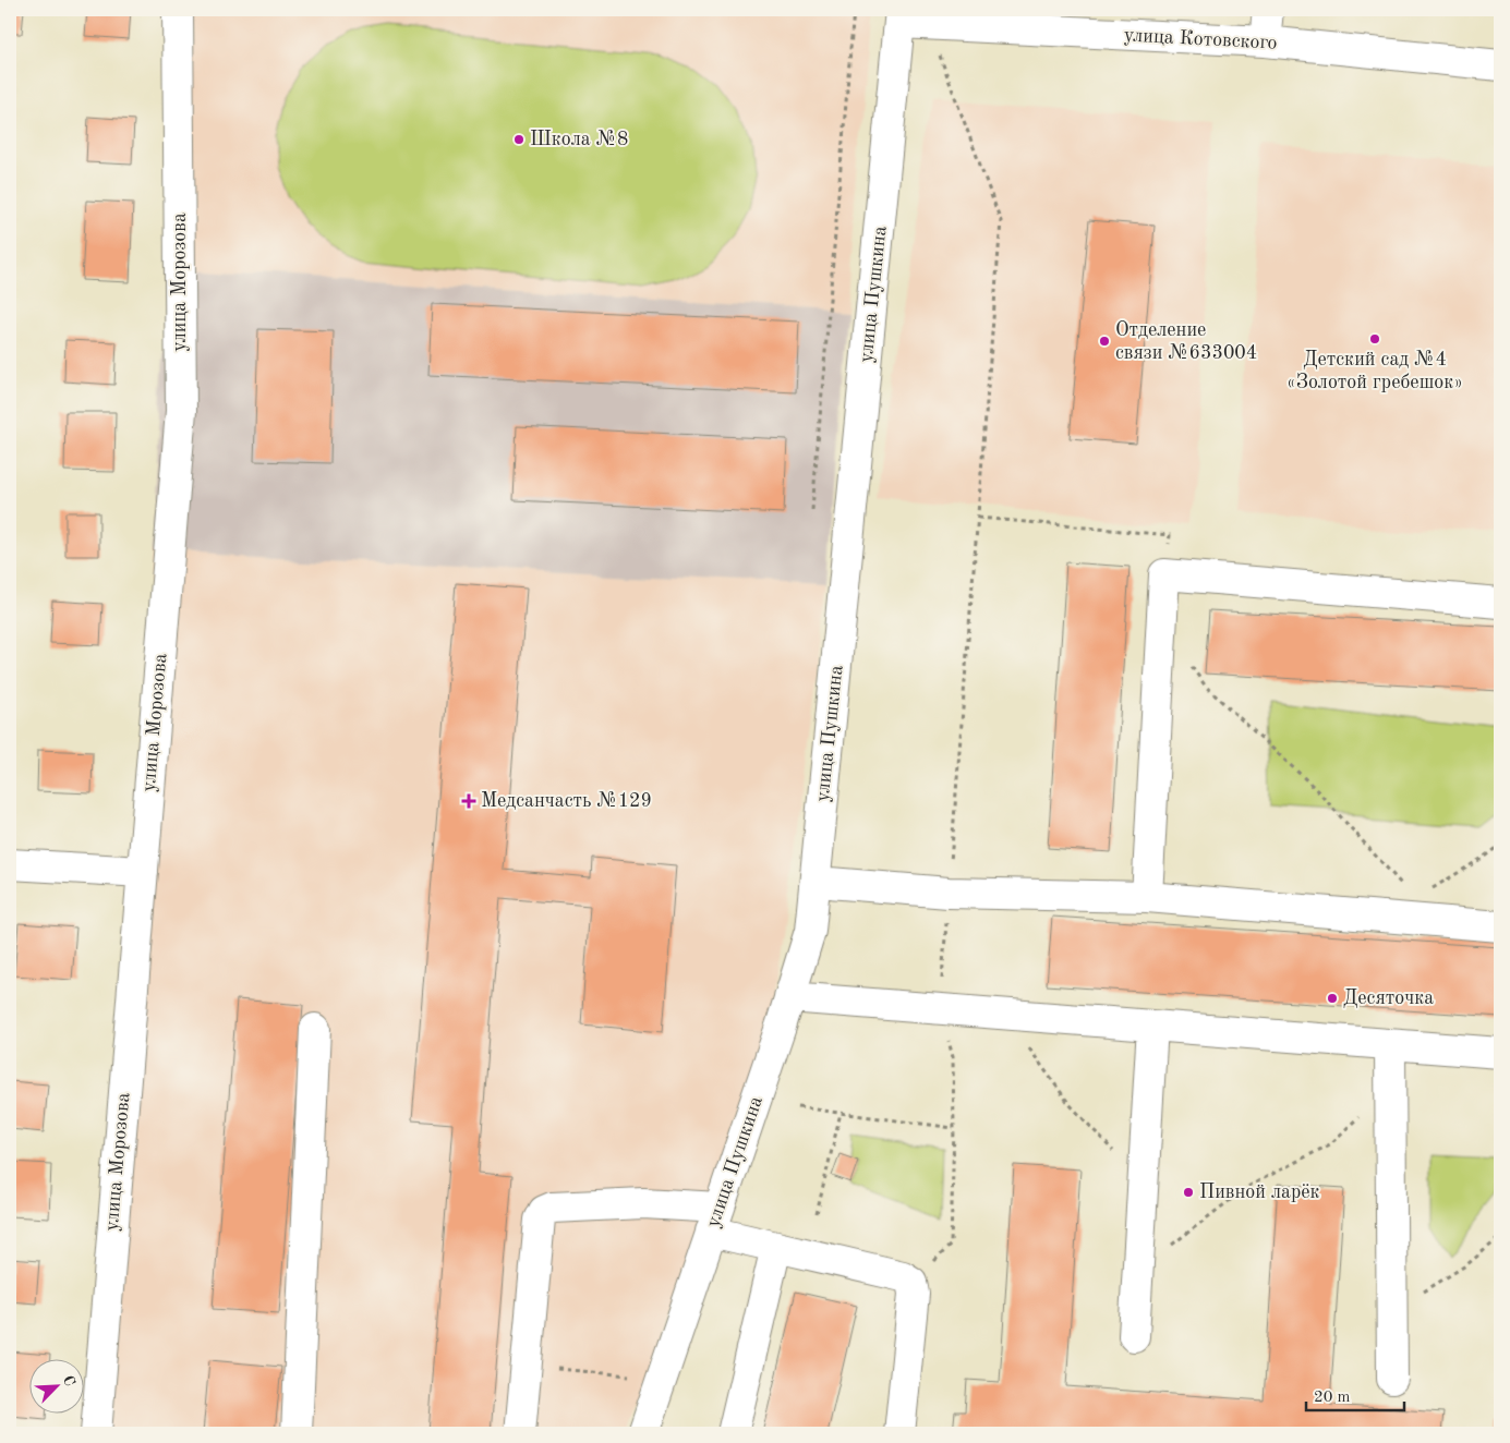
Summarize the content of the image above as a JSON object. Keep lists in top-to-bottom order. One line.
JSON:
{"streets":{"street":["улица Котовского","улица Морозова","улица Пушкина"]},"crossings":[["улица Котовского","улица Пушкина"]],"places":{"other":["Школа №8","Детский сад №4 «Золотой гребешок»","Отделение связи №633004","Десяточка","Пивной ларёк"],"health":["Медсанчасть №129"]},"scale_bar":"20 m","north":"top right"}
